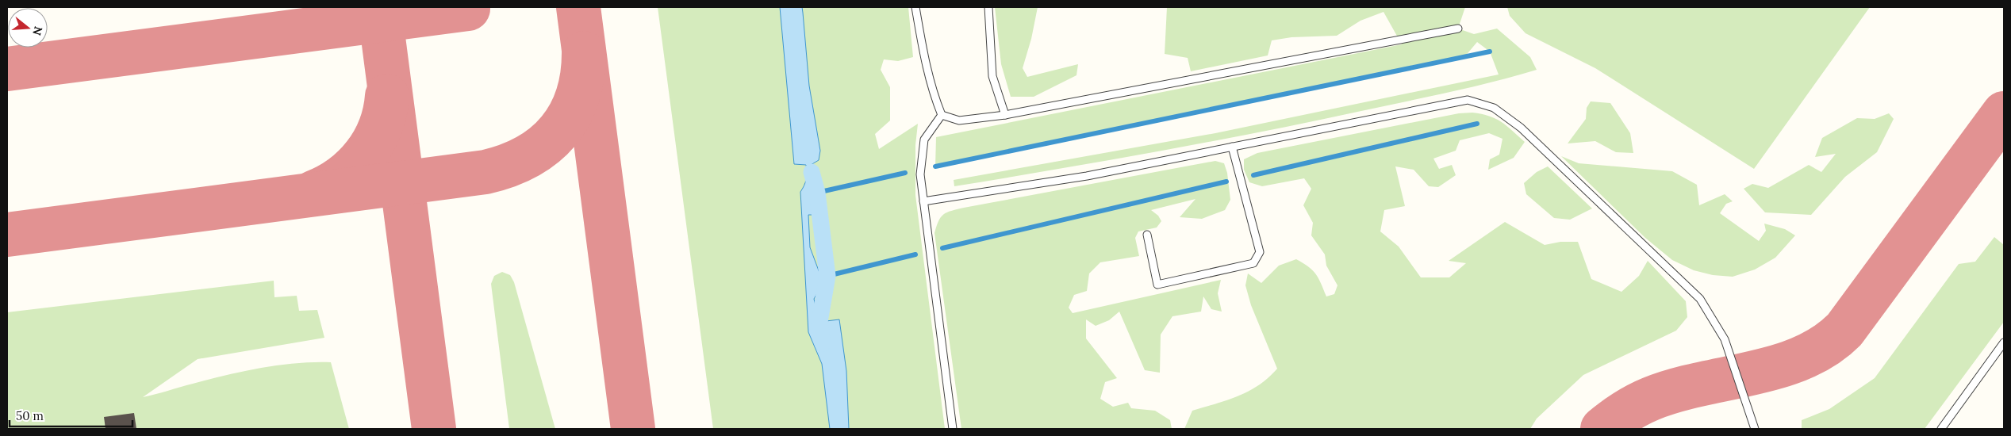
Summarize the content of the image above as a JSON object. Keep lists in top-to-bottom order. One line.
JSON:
{"scale_bar":"50 m","north":"right"}
